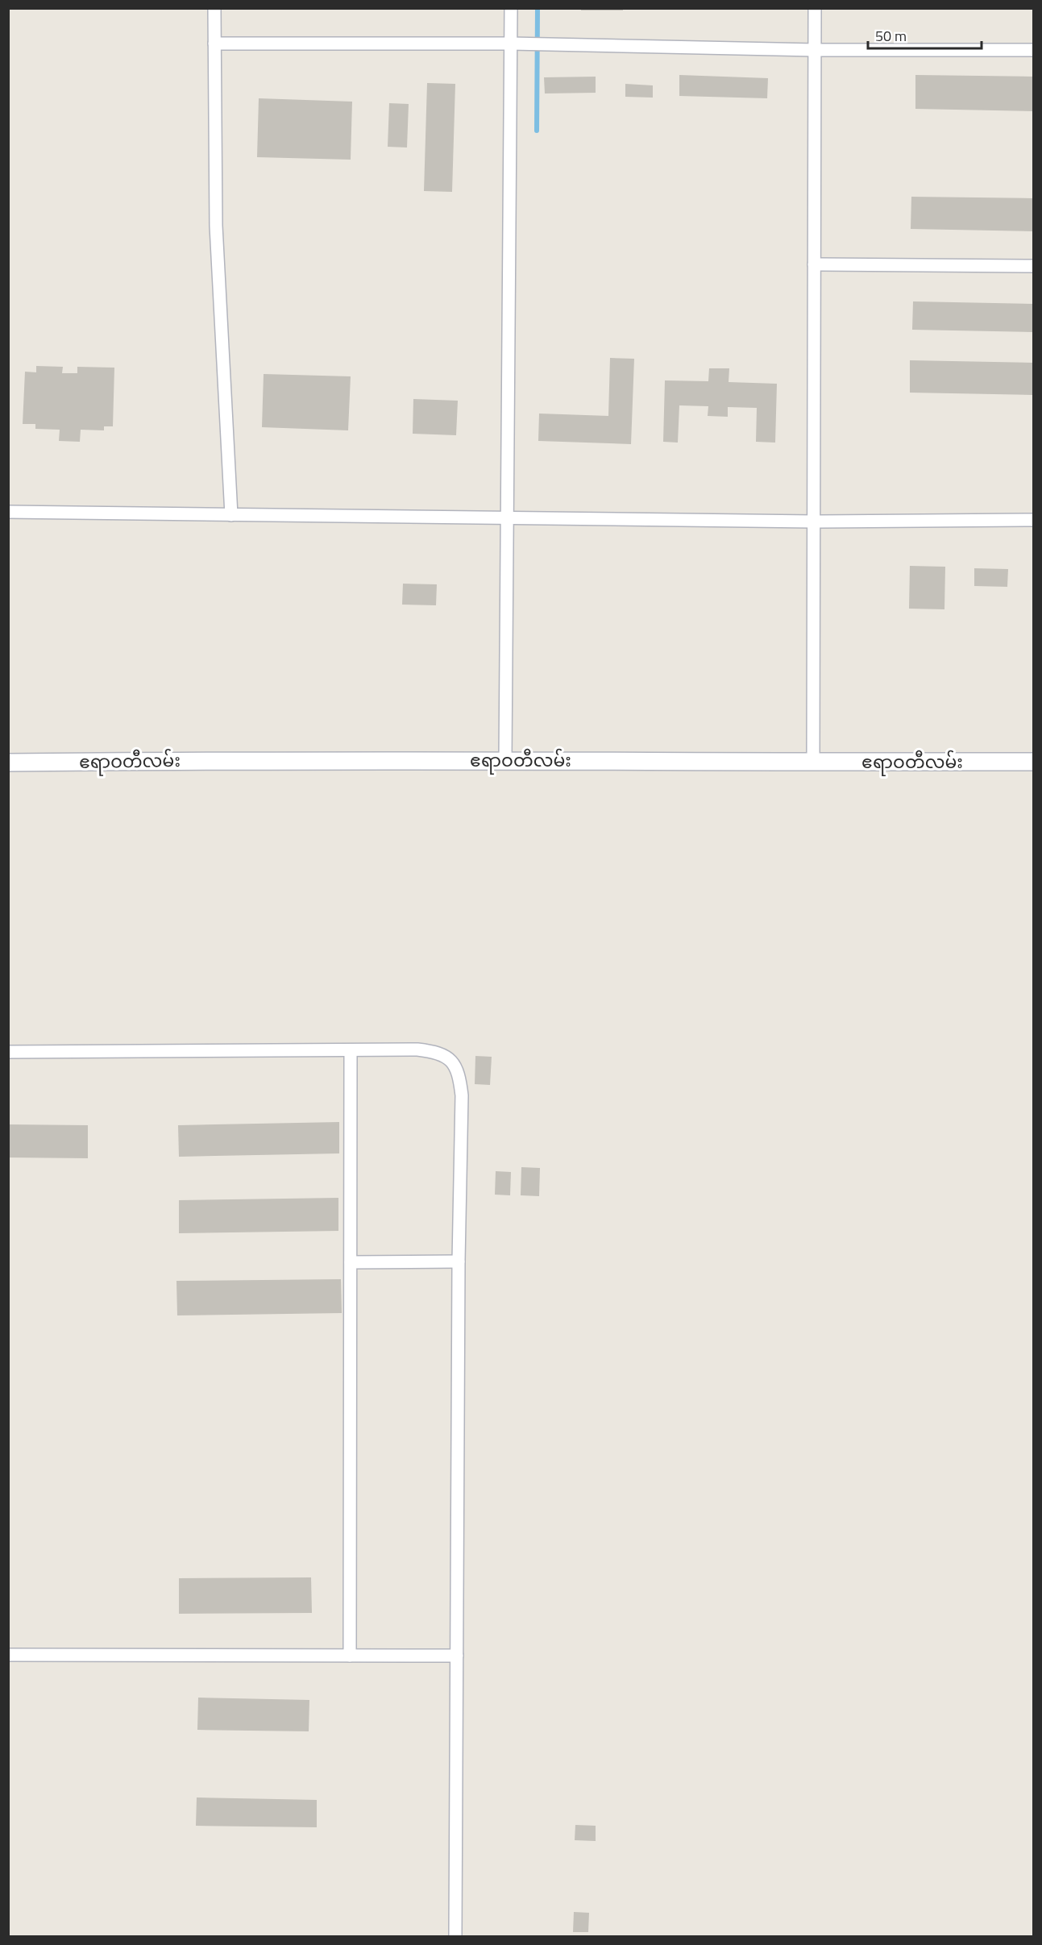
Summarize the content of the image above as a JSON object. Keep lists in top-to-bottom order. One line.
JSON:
{"streets":{"street":["ဧရာဝတီလမ်း"]},"scale_bar":"50 m"}
